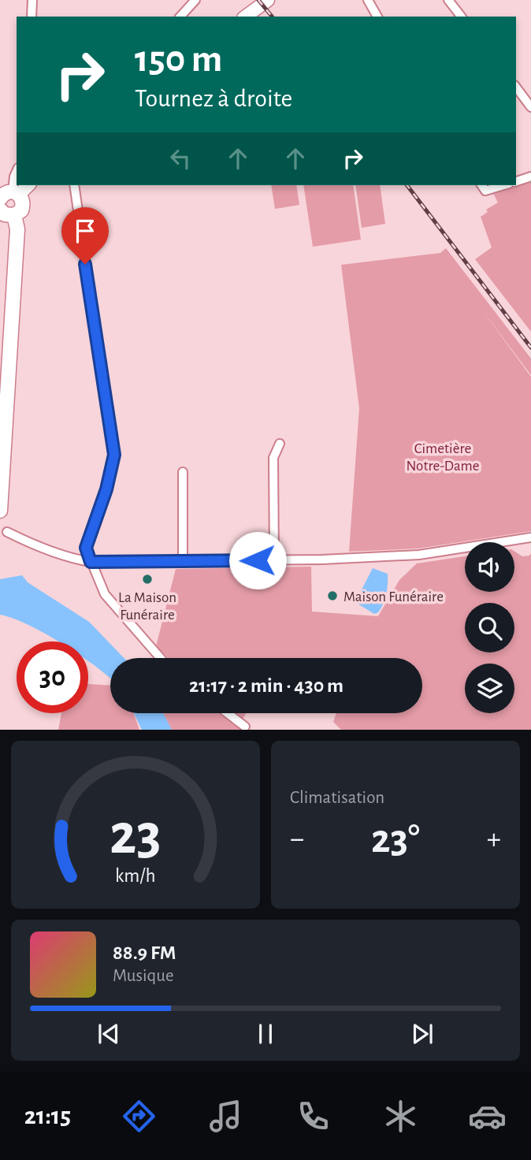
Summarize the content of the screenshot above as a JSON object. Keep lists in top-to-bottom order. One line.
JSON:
{"parks":["Cimetière Notre-Dame"],"places":["La Maison Funéraire","Maison Funéraire"],"page":{"turn":["150 m","Tournez à droite"],"limit":"30","trip":"21:17 · 2 min · 430 m","tile":"Climatisation","heat":["−","23°","+"],"song":["88.9 FM","Musique"],"tabs":"21:15","gauge":["23","km/h"]}}
